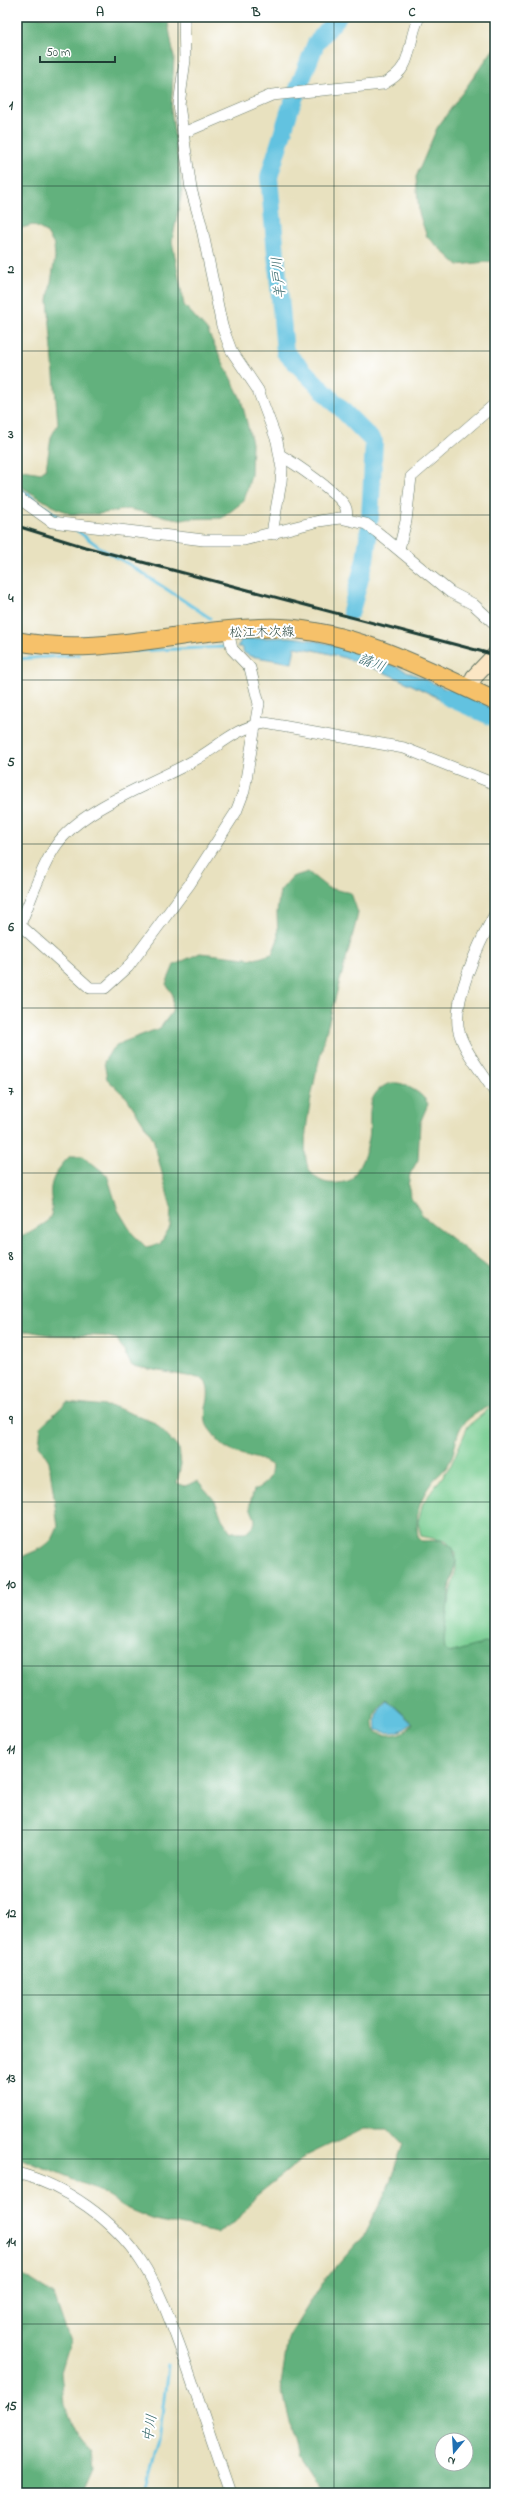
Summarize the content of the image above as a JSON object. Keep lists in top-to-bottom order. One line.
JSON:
{"streets":{"main road":["松江木次線"]},"water":["羊戸川","請川","中川"],"scale_bar":"50 m","north":"bottom","grid":{"columns":["A","B","C"],"rows":["1","2","3","4","5","6","7","8","9","10","11","12","13","14","15"]}}
